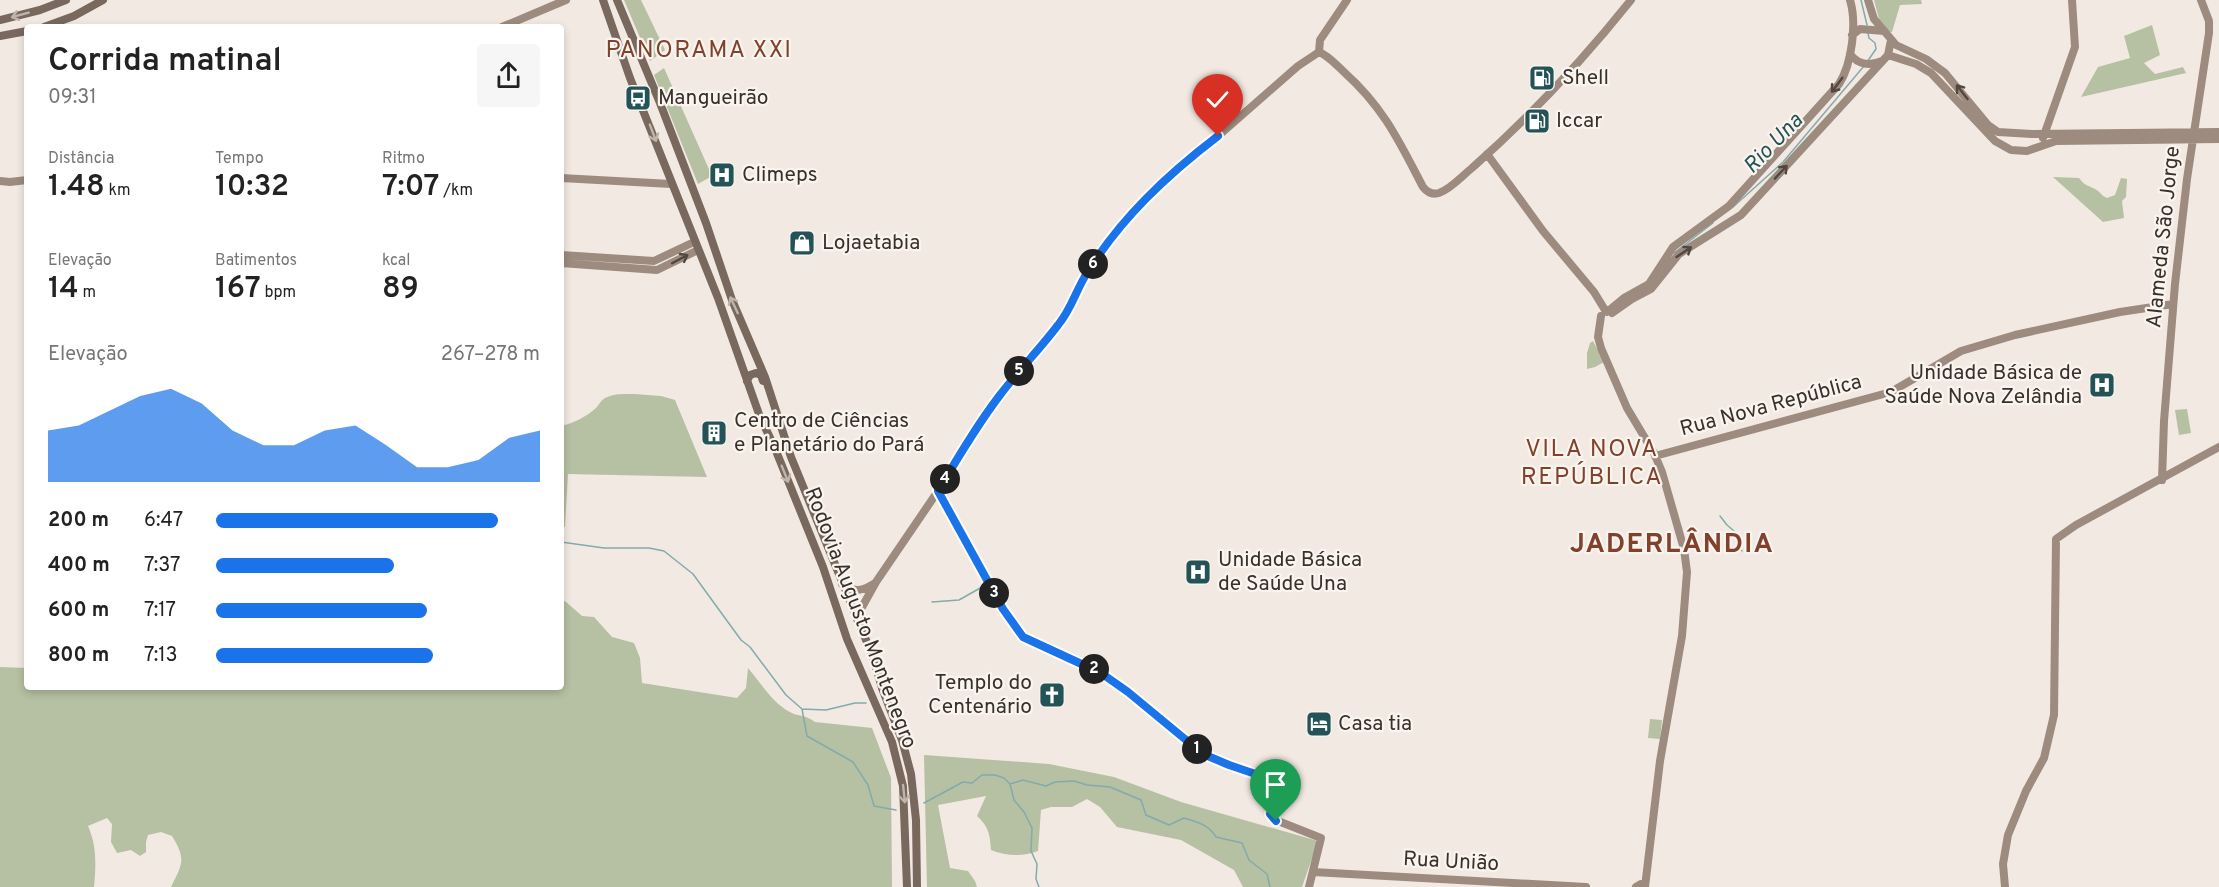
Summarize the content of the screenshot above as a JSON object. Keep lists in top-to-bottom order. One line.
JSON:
{"streets":{"main road":["Rodovia Augusto Montenegro"],"street":["Alameda São Jorge","Rua Nova República","Rua União"]},"crossings":[["Alameda São Jorge","Rua Nova República"]],"districts":["PANORAMA XXI","VILA NOVA REPÚBLICA","JADERLÂNDIA"],"water":["Rio Una"],"places":{"fuel station":["Shell","Iccar"],"bus stop":["Mangueirão"],"hospital":["Climeps","Unidade Básica de Saúde Nova Zelândia","Unidade Básica de Saúde Una"],"shop":["Lojaetabia"],"building":["Centro de Ciências e Planetário do Pará"],"church":["Templo do Centenário"],"hotel":["Casa tia"]},"page":{"heading":["Corrida matinal","09:31"],"stats":[["Distância","1.48 km"],["Tempo","10:32"],["Ritmo","7:07 /km"],["Elevação","14 m"],["Batimentos","167 bpm"],["kcal","89"]],"pins":["6","5","4","3","2","1"],"chart":["Elevação","267–278 m"],"list":[{"name":"200 m","note":"6:47"},{"name":"400 m","note":"7:37"},{"name":"600 m","note":"7:17"},{"name":"800 m","note":"7:13"}]}}
